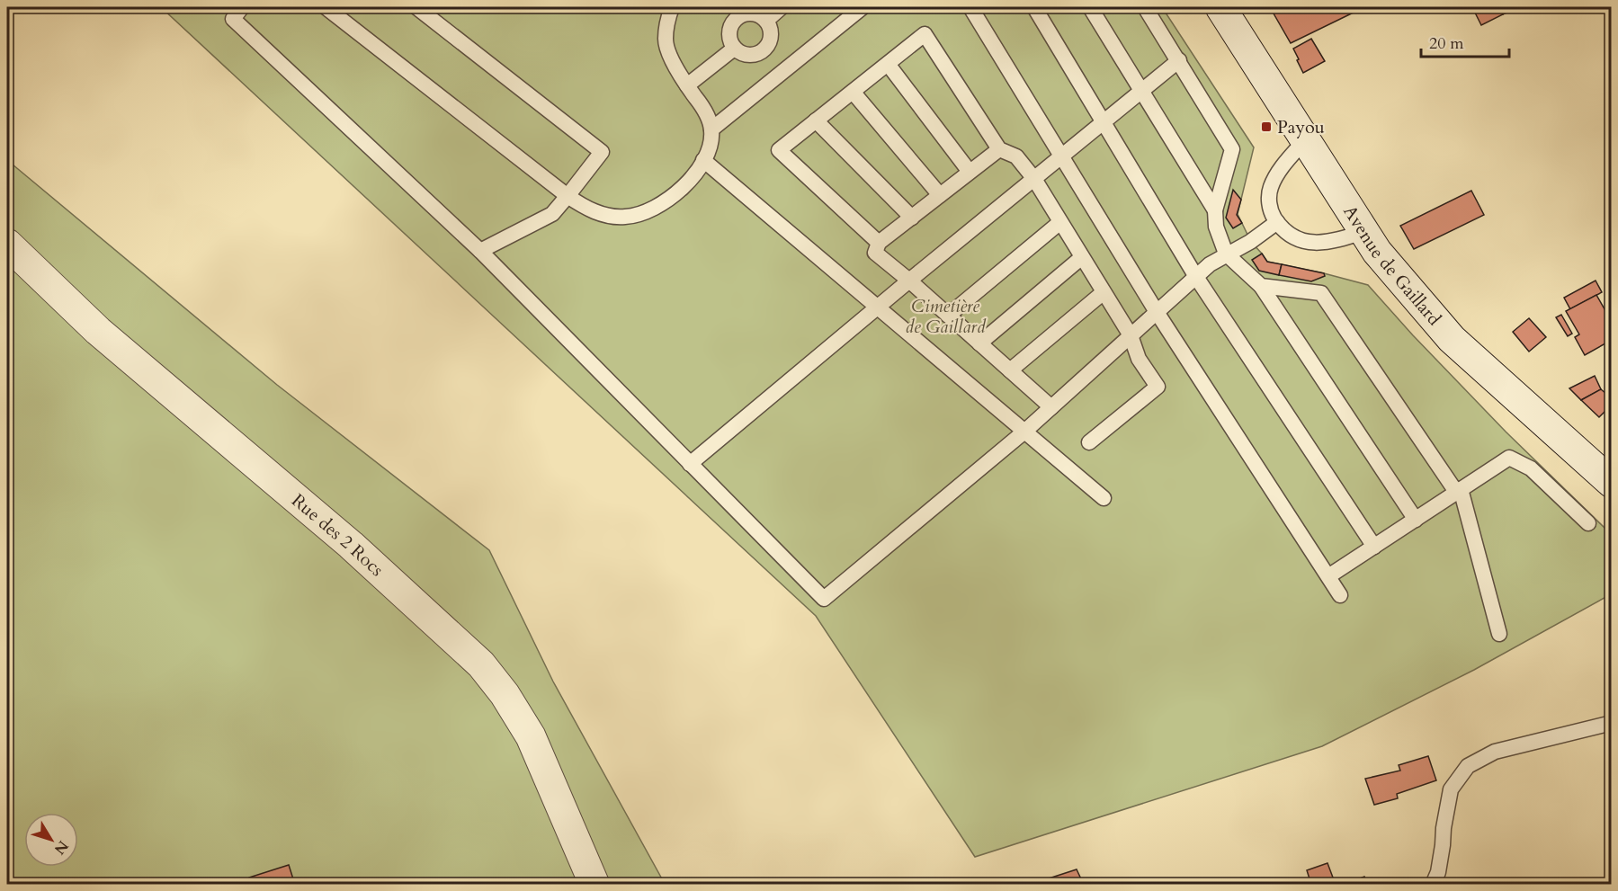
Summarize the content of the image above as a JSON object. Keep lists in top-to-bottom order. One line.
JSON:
{"streets":{"street":["Avenue de Gaillard","Rue des 2 Rocs"]},"parks":["Cimetière de Gaillard"],"places":{"transit":["Payou"]},"scale_bar":"20 m","north":"bottom right"}
